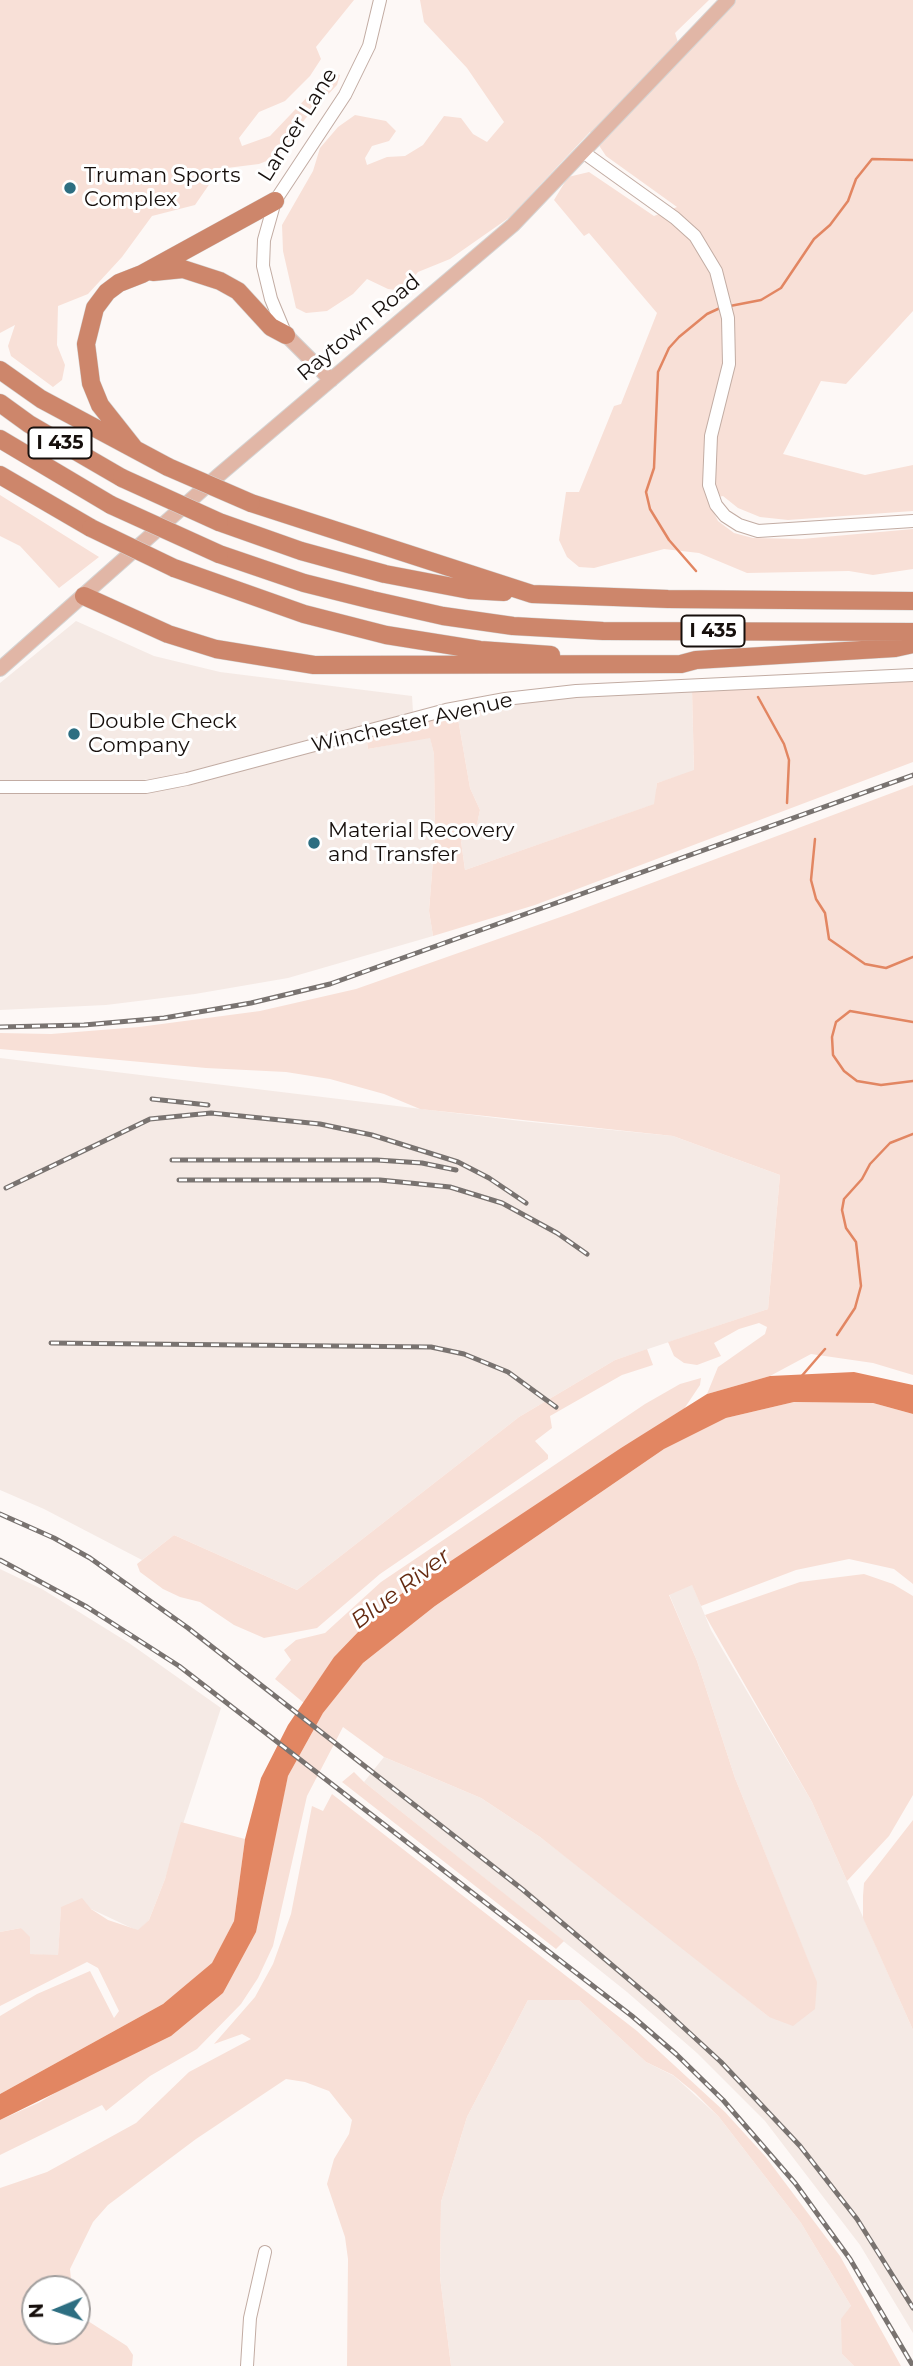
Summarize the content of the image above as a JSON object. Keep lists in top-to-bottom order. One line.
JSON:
{"streets":{"highway":["I 435"],"main road":["Lancer Lane","Raytown Road"],"street":["Winchester Avenue"]},"crossings":[["Lancer Lane","Raytown Road"]],"water":["Blue River"],"places":["Truman Sports Complex","Double Check Company","Material Recovery and Transfer"],"north":"left"}
